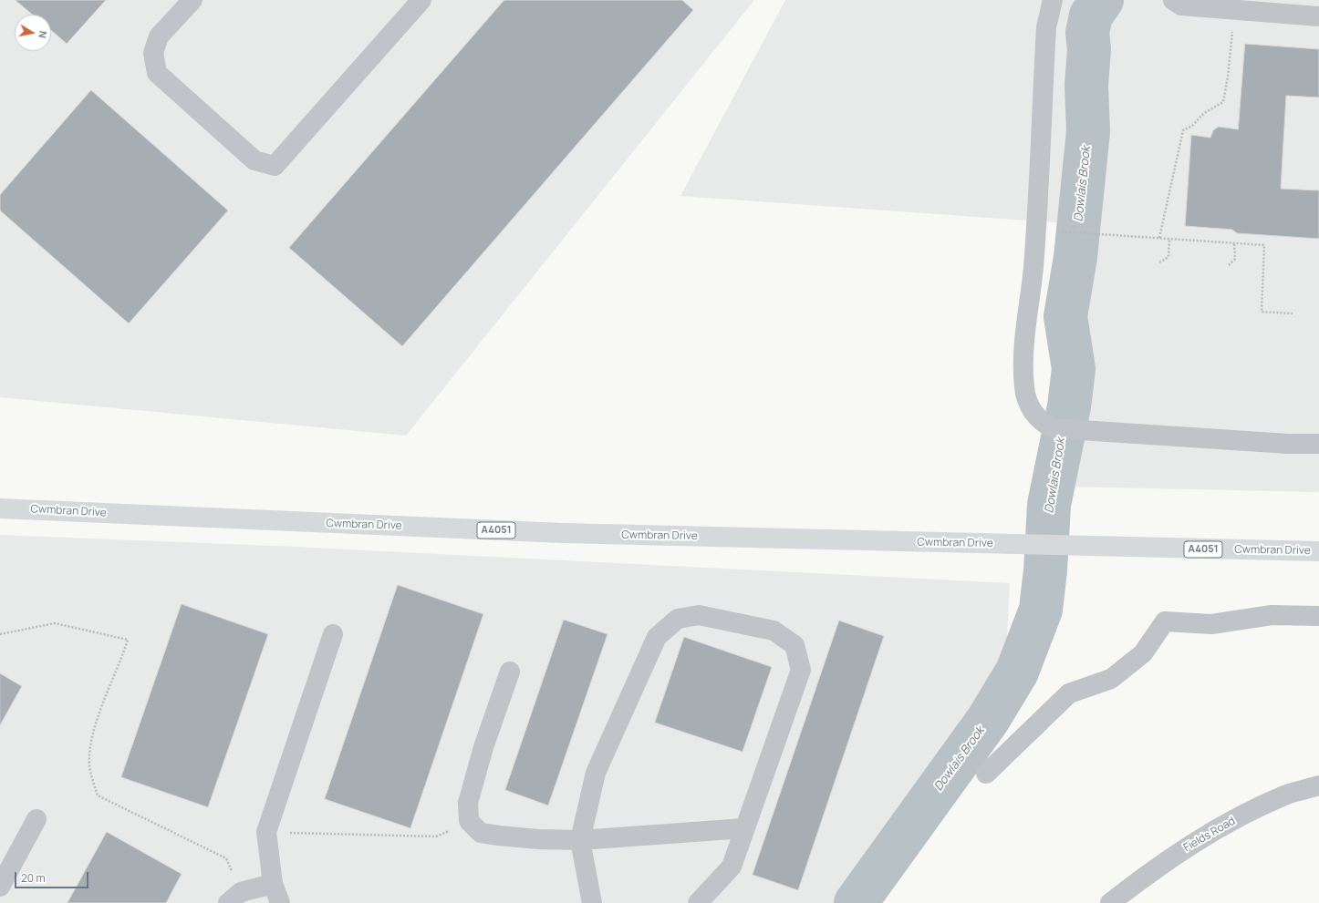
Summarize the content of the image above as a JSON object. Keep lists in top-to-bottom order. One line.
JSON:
{"streets":{"main road":["Cwmbran Drive","A4051"],"street":["Fields Road"]},"water":["Dowlais Brook"],"scale_bar":"20 m","north":"right"}
